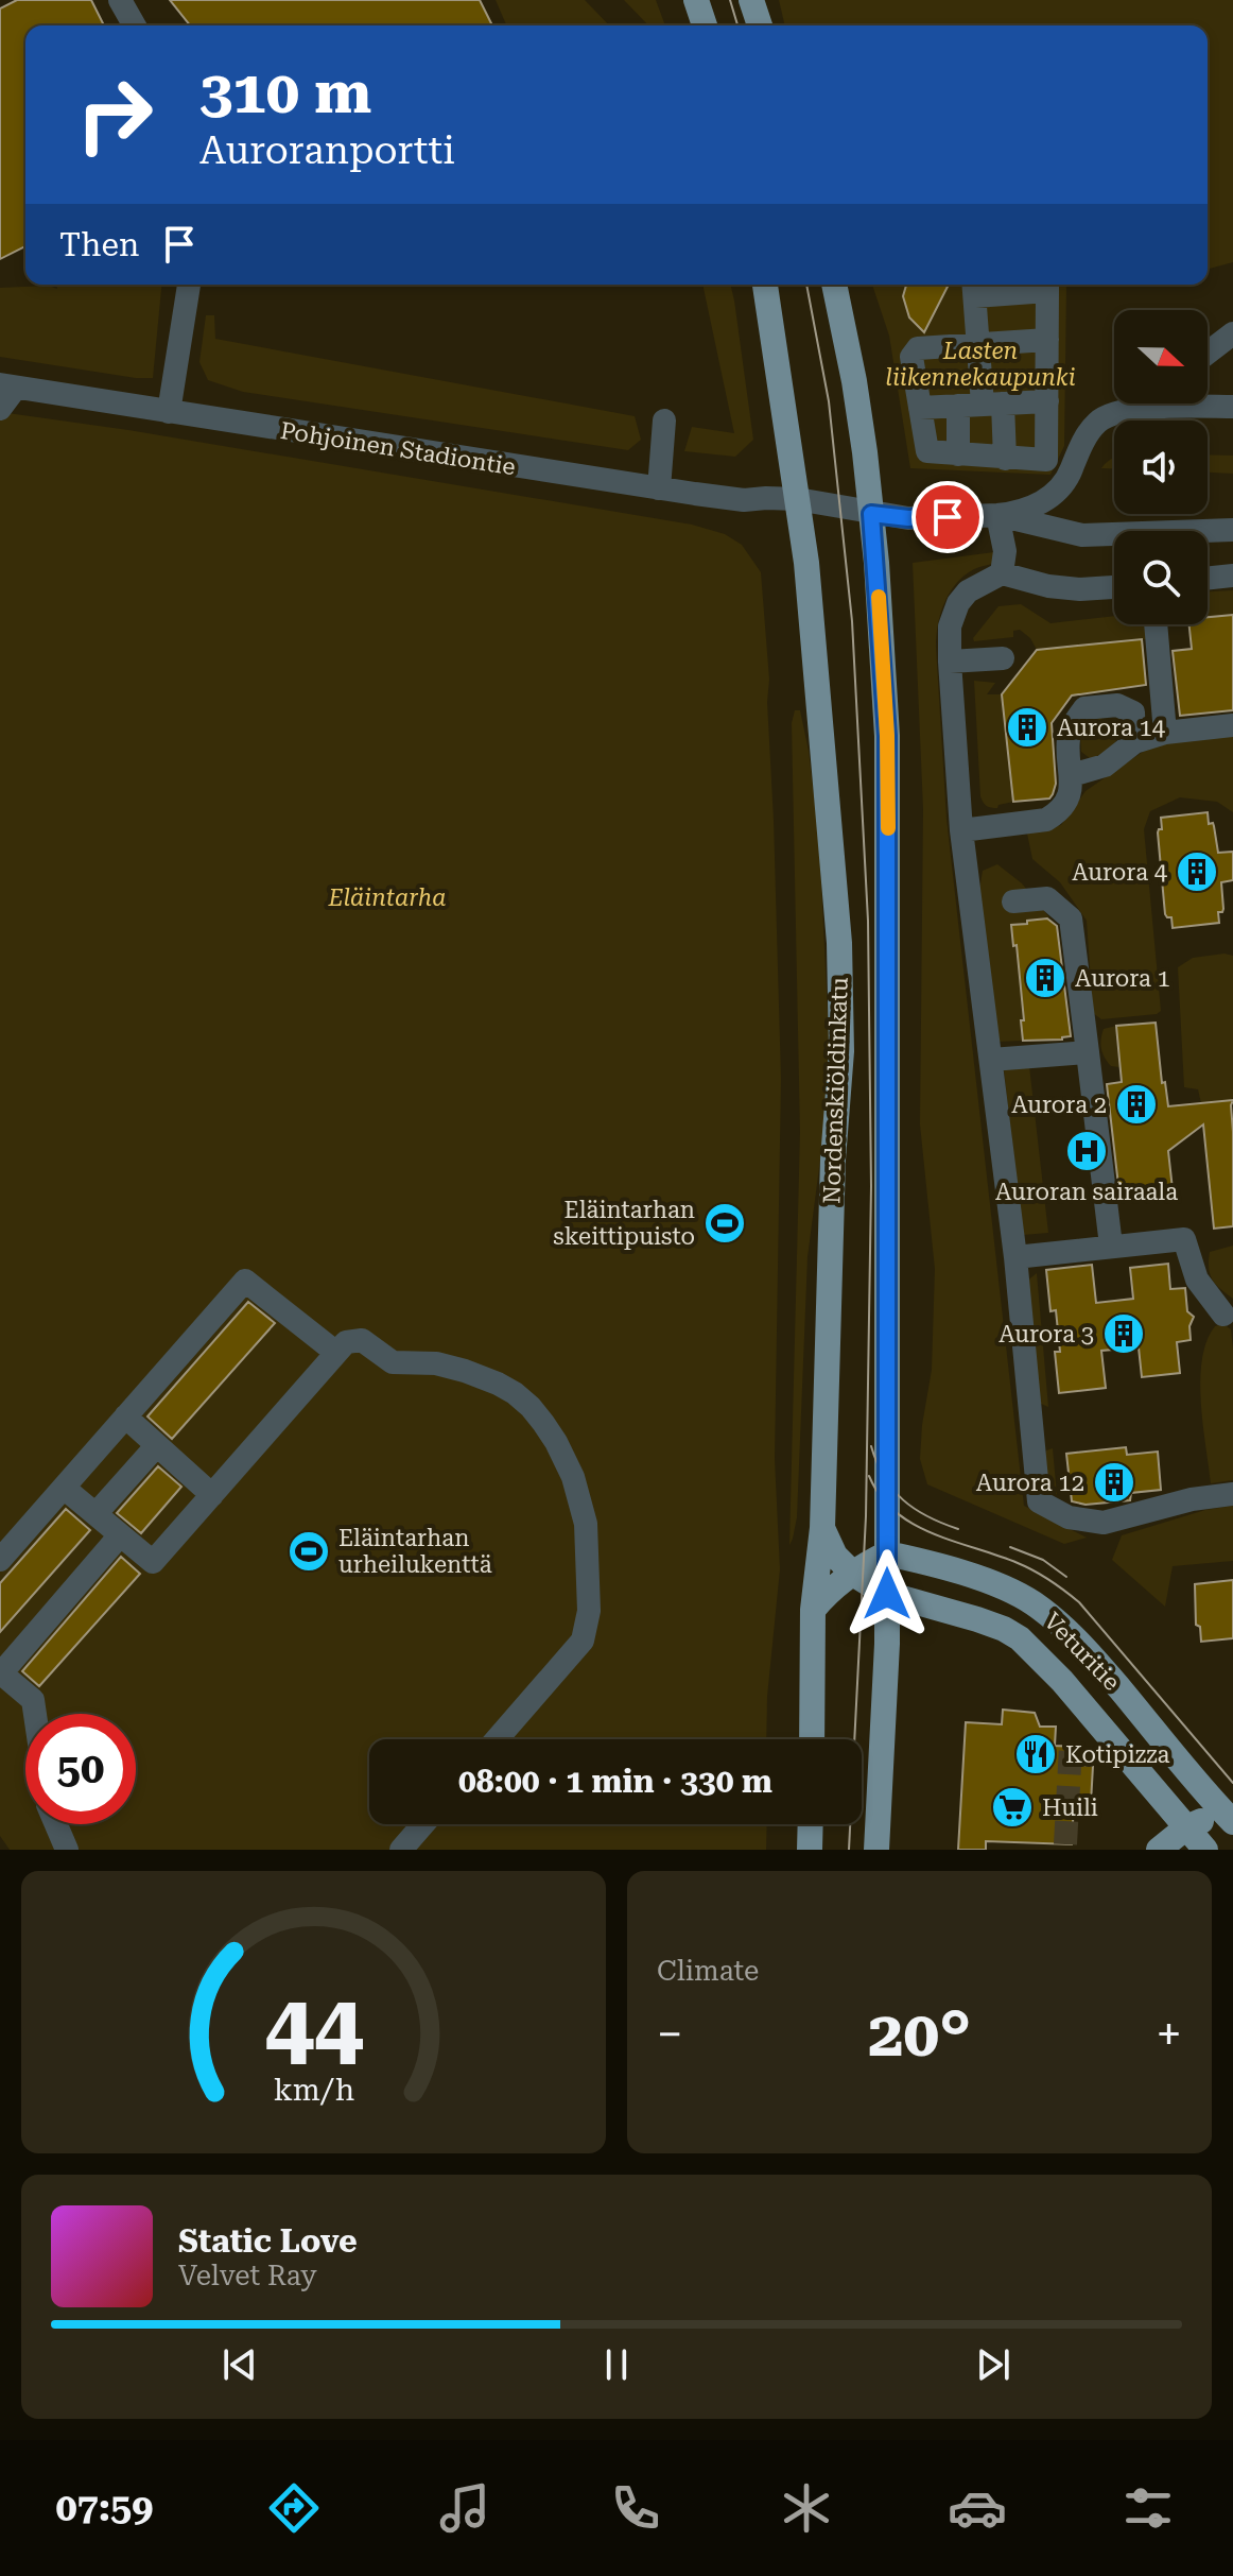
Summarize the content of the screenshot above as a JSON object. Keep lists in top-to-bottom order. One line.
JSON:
{"streets":{"main road":["Nordenskiöldinkatu","Veturitie"],"street":["Pohjoinen Stadiontie"]},"crossings":[["Pohjoinen Stadiontie","Nordenskiöldinkatu"],["Nordenskiöldinkatu","Veturitie"]],"parks":["Lasten liikennekaupunki","Eläintarha"],"places":{"building":["Aurora 14","Aurora 4","Aurora 1","Aurora 2","Aurora 3","Aurora 12"],"hospital":["Auroran sairaala"],"sports":["Eläintarhan skeittipuisto","Eläintarhan urheilukenttä"],"restaurant":["Kotipizza"],"supermarket":["Huili"]},"north":"right","page":{"turn":["310 m","Auroranportti"],"then":"Then","limit":"50","trip":"08:00 · 1 min · 330 m","tile":"Climate","heat":["−","20°","+"],"song":["Static Love","Velvet Ray"],"tabs":"07:59","gauge":["44","km/h"]}}
